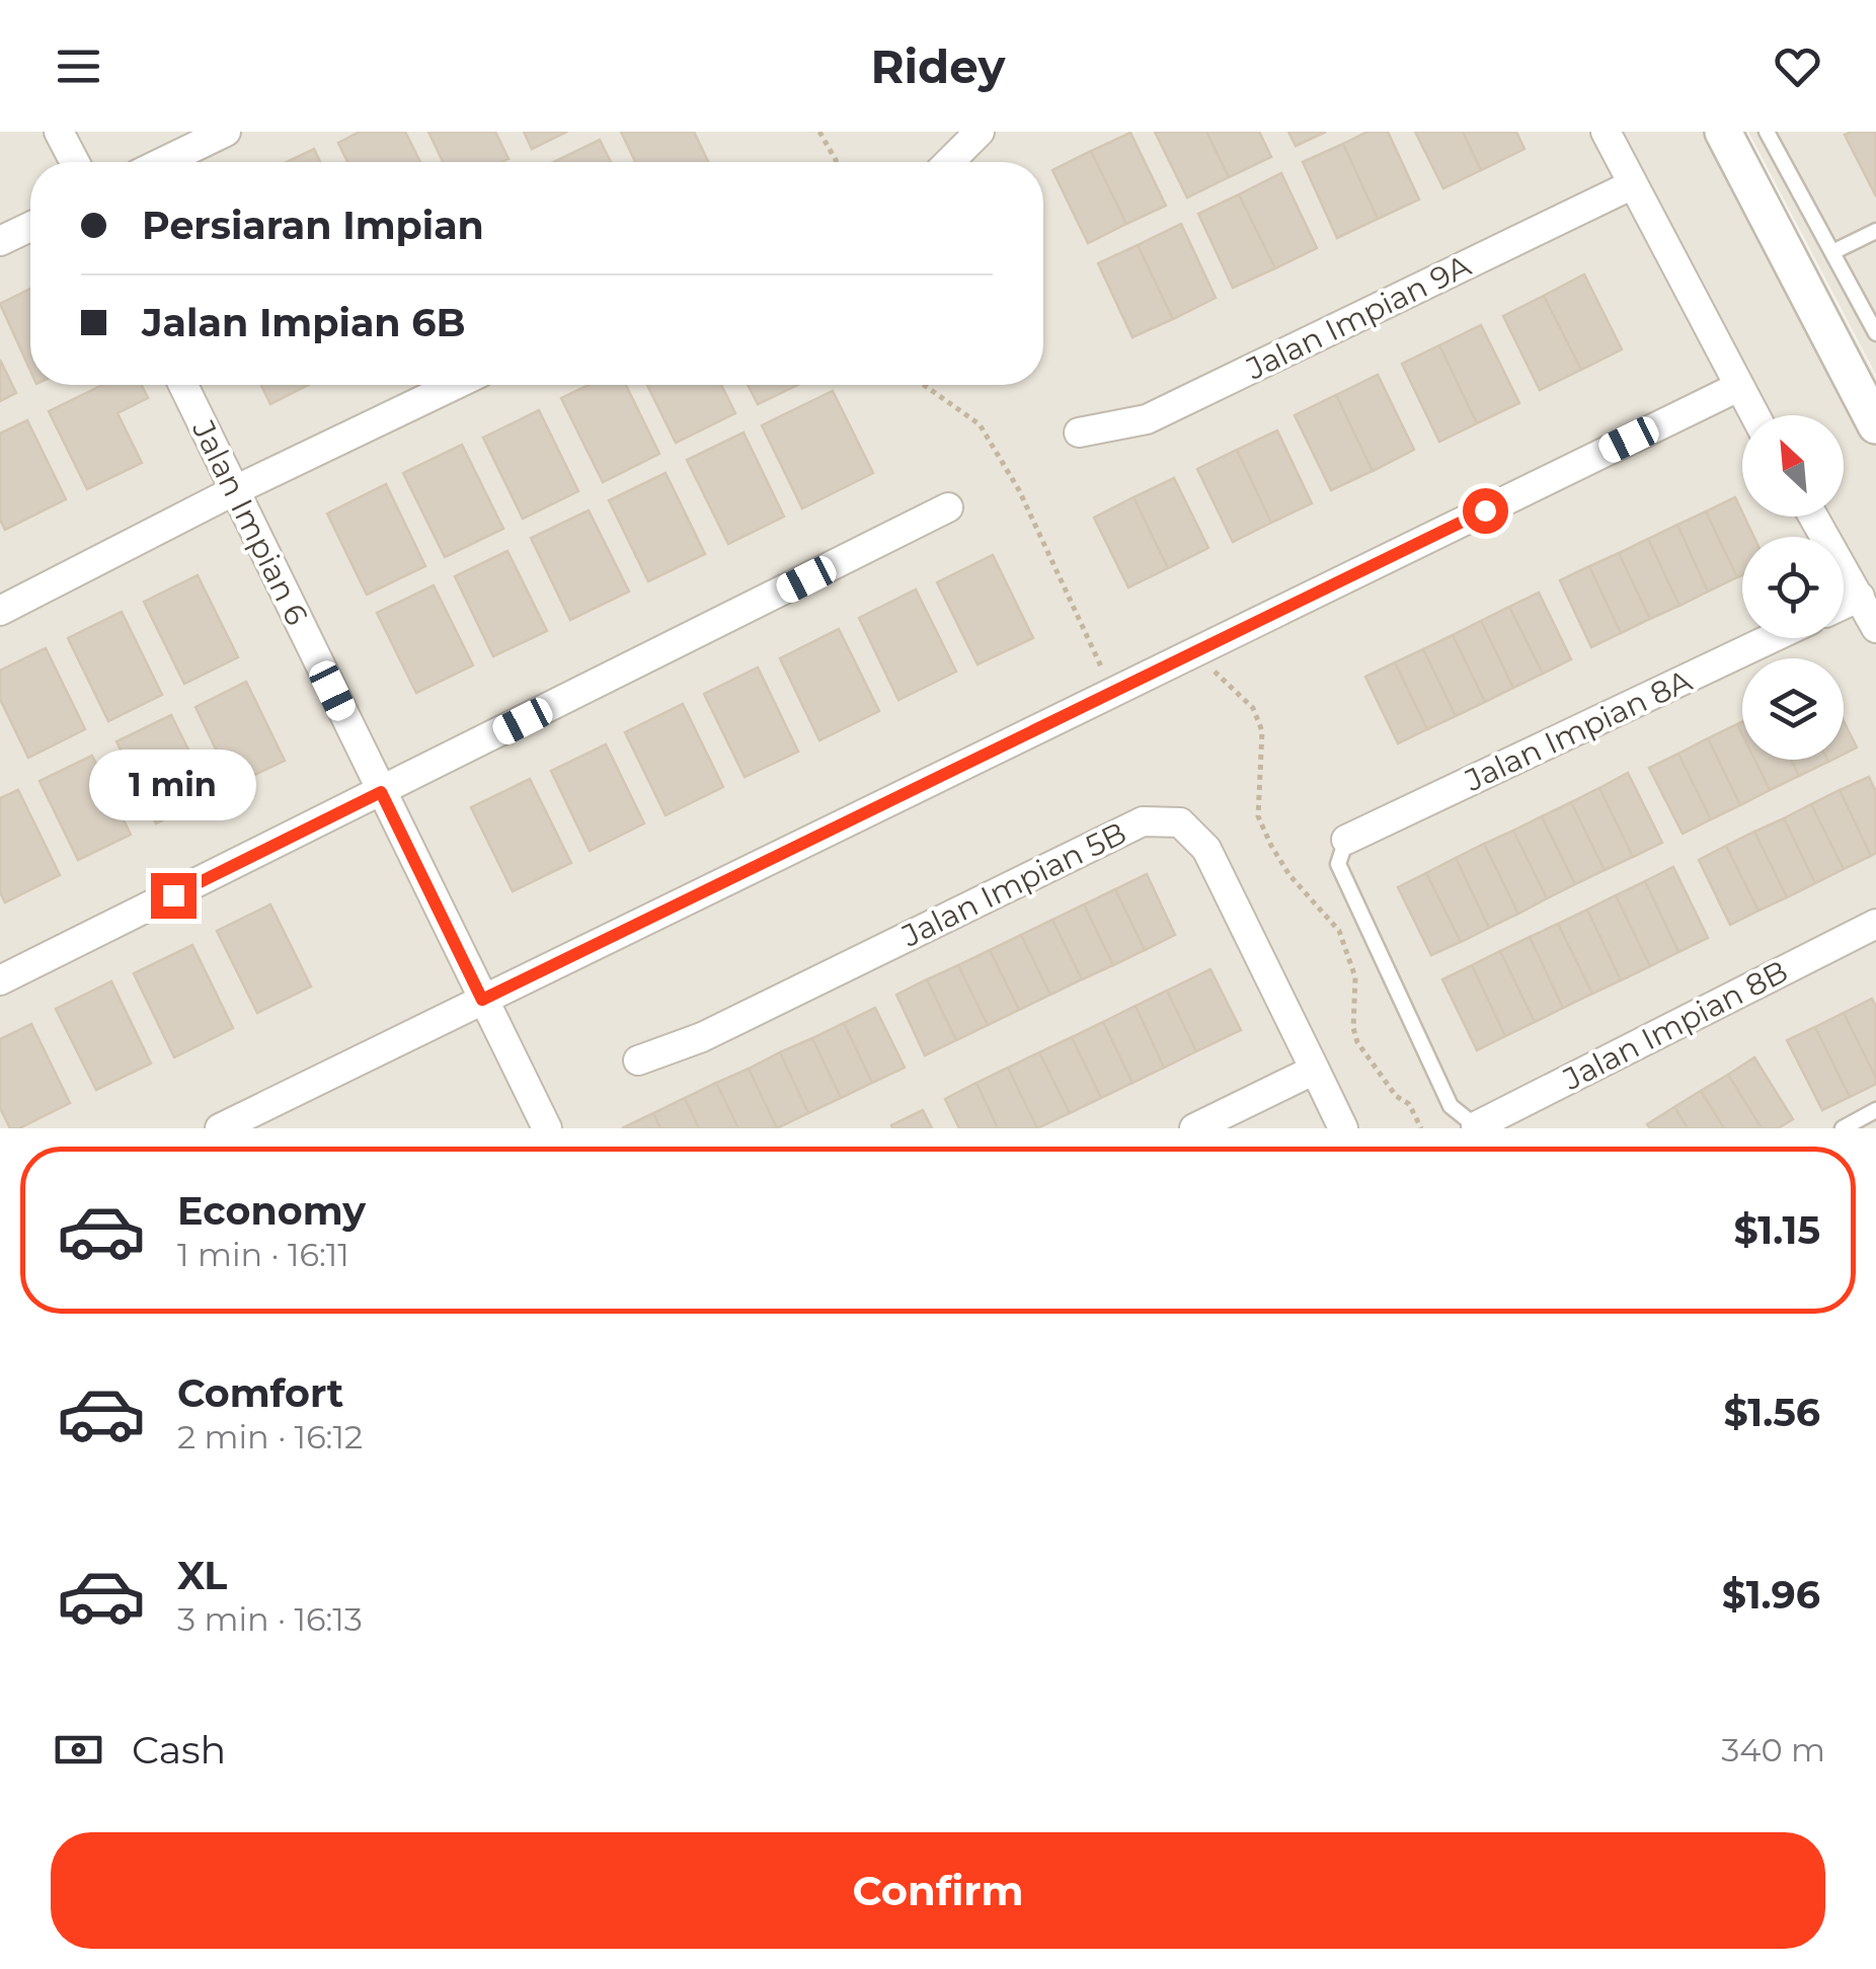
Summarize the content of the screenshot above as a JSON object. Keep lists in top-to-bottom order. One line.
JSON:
{"streets":{"street":["Jalan Impian 9A","Jalan Impian 6","Jalan Impian 8A","Jalan Impian 5B","Jalan Impian 8B"]},"north":"top left","page":{"header":"Ridey","banner":["Persiaran Impian","Jalan Impian 6B"],"bubble":"1 min","list":[{"name":"Economy","note":"1 min · 16:11","value":"$1.15"},{"name":"Comfort","note":"2 min · 16:12","value":"$1.56"},{"name":"XL","note":"3 min · 16:13","value":"$1.96"}],"pay":["Cash","340 m"],"buttons":"Confirm"}}
